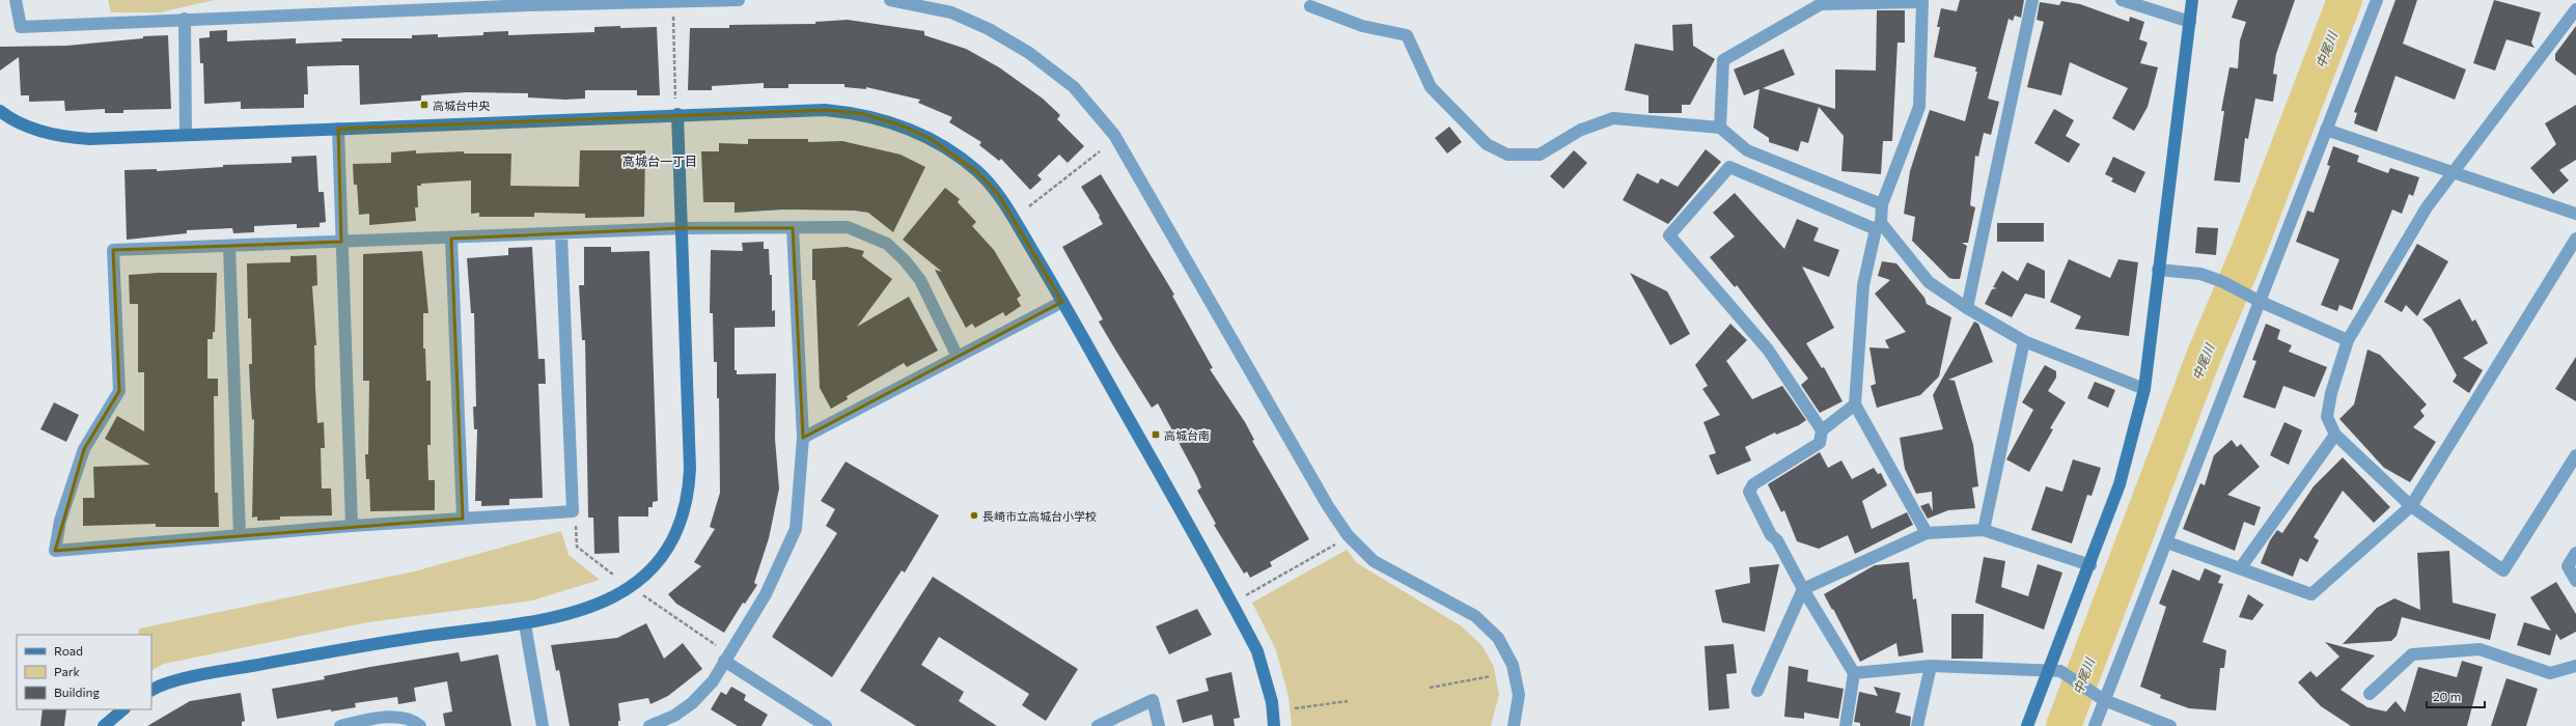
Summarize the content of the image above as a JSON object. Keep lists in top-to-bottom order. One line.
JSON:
{"districts":["高城台一丁目"],"water":["中尾川"],"places":{"transit":["高城台中央","高城台南"],"other":["長崎市立高城台小学校"]},"legend":["Road","Park","Building"],"scale_bar":"20 m"}
